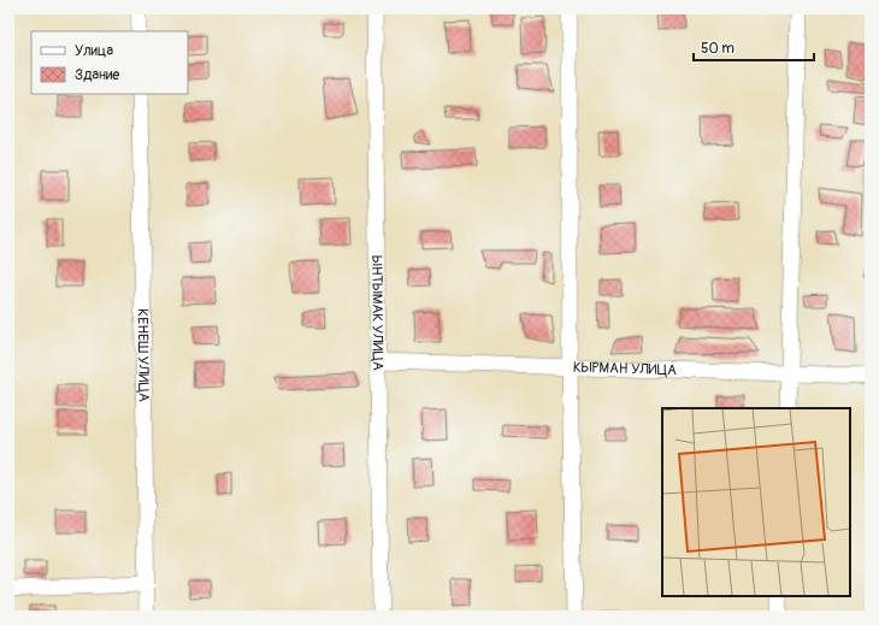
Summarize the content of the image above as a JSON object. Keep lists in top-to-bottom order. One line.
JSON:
{"streets":{"street":["ЫНТЫМАК УЛИЦА","КЕНЕШ УЛИЦА","КЫРМАН УЛИЦА"]},"crossings":[["ЫНТЫМАК УЛИЦА","КЫРМАН УЛИЦА"]],"legend":["Улица","Здание"],"scale_bar":"50 m"}
